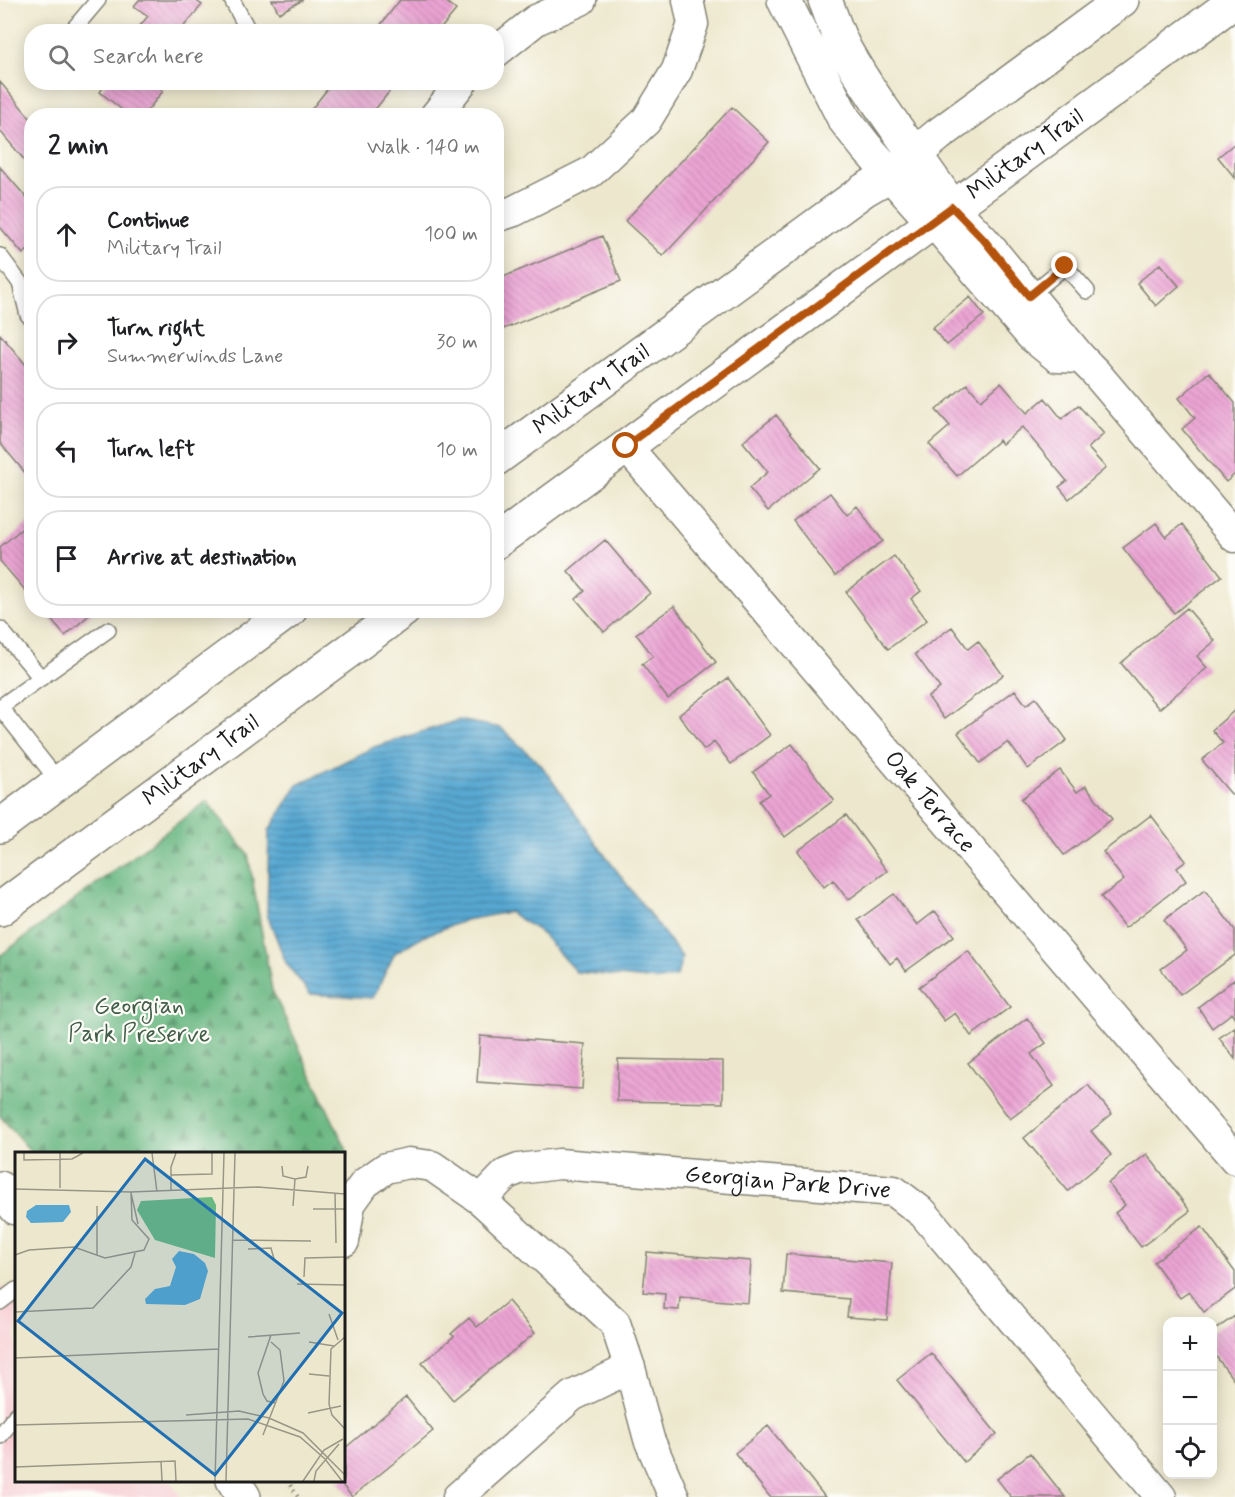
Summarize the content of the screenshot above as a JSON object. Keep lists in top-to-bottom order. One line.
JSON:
{"streets":{"main road":["Military Trail"],"street":["Oak Terrace","Georgian Park Drive"]},"crossings":[["Military Trail","Oak Terrace"]],"parks":["Georgian Park Preserve"],"page":{"search":"Search here","heading":["2 min","Walk · 140 m"],"list":[["Continue","Military Trail","100 m"],["Turn right","Summerwinds Lane","30 m"],["Turn left","10 m"],"Arrive at destination"],"map_buttons":["+","−"]}}
